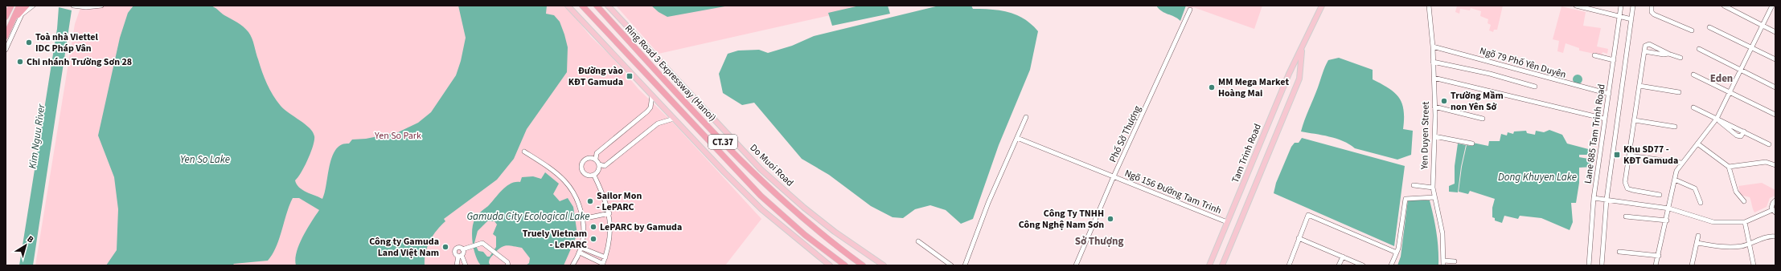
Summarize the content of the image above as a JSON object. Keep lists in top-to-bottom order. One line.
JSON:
{"streets":{"highway":["Ring Road 3 Expressway (Hanoi)","CT.37"],"main road":["Tam Trinh Road","Do Muoi Road"],"street":["Ngõ 79 Phố Yên Duyên","Phố Sở Thượng","Lane 885 Tam Trinh Road","Yen Duyen Street","Ngõ 156 Đường Tam Trinh"]},"crossings":[["Ngõ 79 Phố Yên Duyên","Lane 885 Tam Trinh Road"],["Ngõ 79 Phố Yên Duyên","Yen Duyen Street"],["Phố Sở Thượng","Ngõ 156 Đường Tam Trinh"],["Tam Trinh Road","Ngõ 156 Đường Tam Trinh"]],"districts":["Eden","Sở Thượng"],"water":["Kim Nguu River","Yen So Lake","Dong Khuyen Lake","Gamuda City Ecological Lake"],"parks":["Yen So Park"],"places":{"other":["Toà nhà Viettel IDC Pháp Vân","Chi nhánh Trường Sơn 28","MM Mega Market Hoàng Mai","Trường Mầm non Yên Sở","Sailor Mon - LePARC","Công Ty TNHH Công Nghệ Nam Sơn","LePARC by Gamuda","Truely Vietnam - LePARC","Công ty Gamuda Land Việt Nam"],"transit":["Đường vào KĐT Gamuda","Khu SD77 - KĐT Gamuda"]},"north":"top right"}
